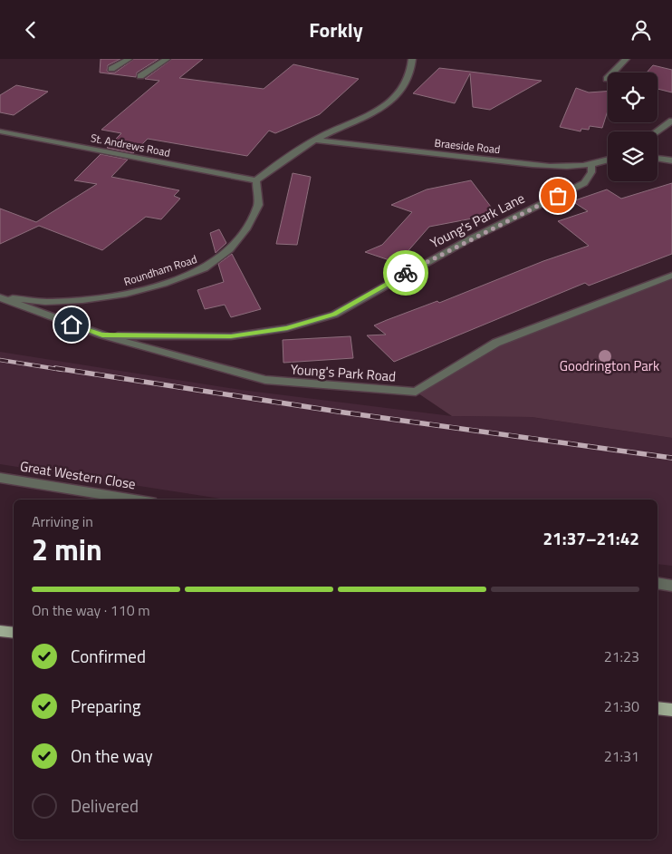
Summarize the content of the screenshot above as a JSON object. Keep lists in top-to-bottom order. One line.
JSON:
{"streets":{"street":["St. Andrews Road","Braeside Road","Young's Park Lane","Roundham Road","Young's Park Road","Great Western Close"]},"crossings":[["St. Andrews Road","Roundham Road"],["Braeside Road","Young's Park Lane"],["Young's Park Lane","Young's Park Road"],["Roundham Road","Young's Park Road"]],"parks":["Goodrington Park"],"page":{"header":"Forkly","heading":["2 min","Arriving in","21:37–21:42"],"bar":"On the way · 110 m","list":[["Confirmed","21:23"],["Preparing","21:30"],["On the way","21:31"],"Delivered"]}}
